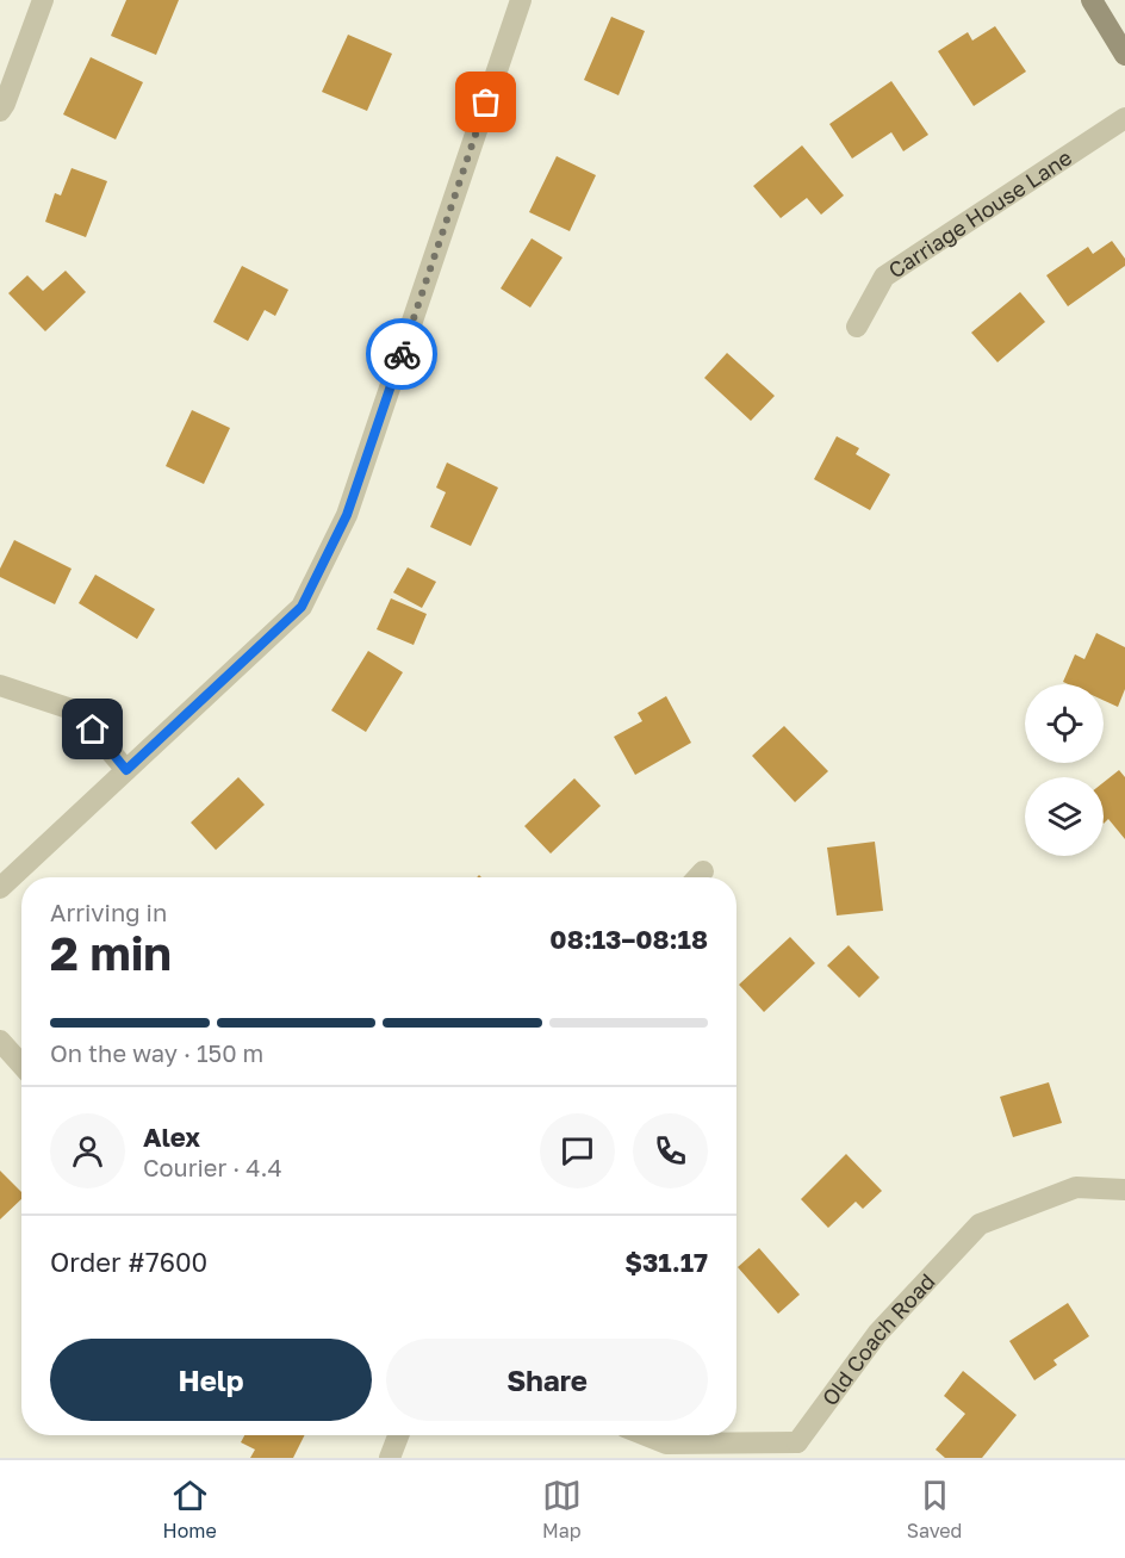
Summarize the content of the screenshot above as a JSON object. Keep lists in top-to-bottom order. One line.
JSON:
{"streets":{"street":["Carriage House Lane","Old Coach Road"]},"page":{"heading":["2 min","Arriving in","08:13–08:18"],"panel":["Alex","Courier · 4.4","Order #7600","$31.17"],"bar":"On the way · 150 m","buttons":["Help","Share"],"tabs":["Home","Map","Saved"]}}
